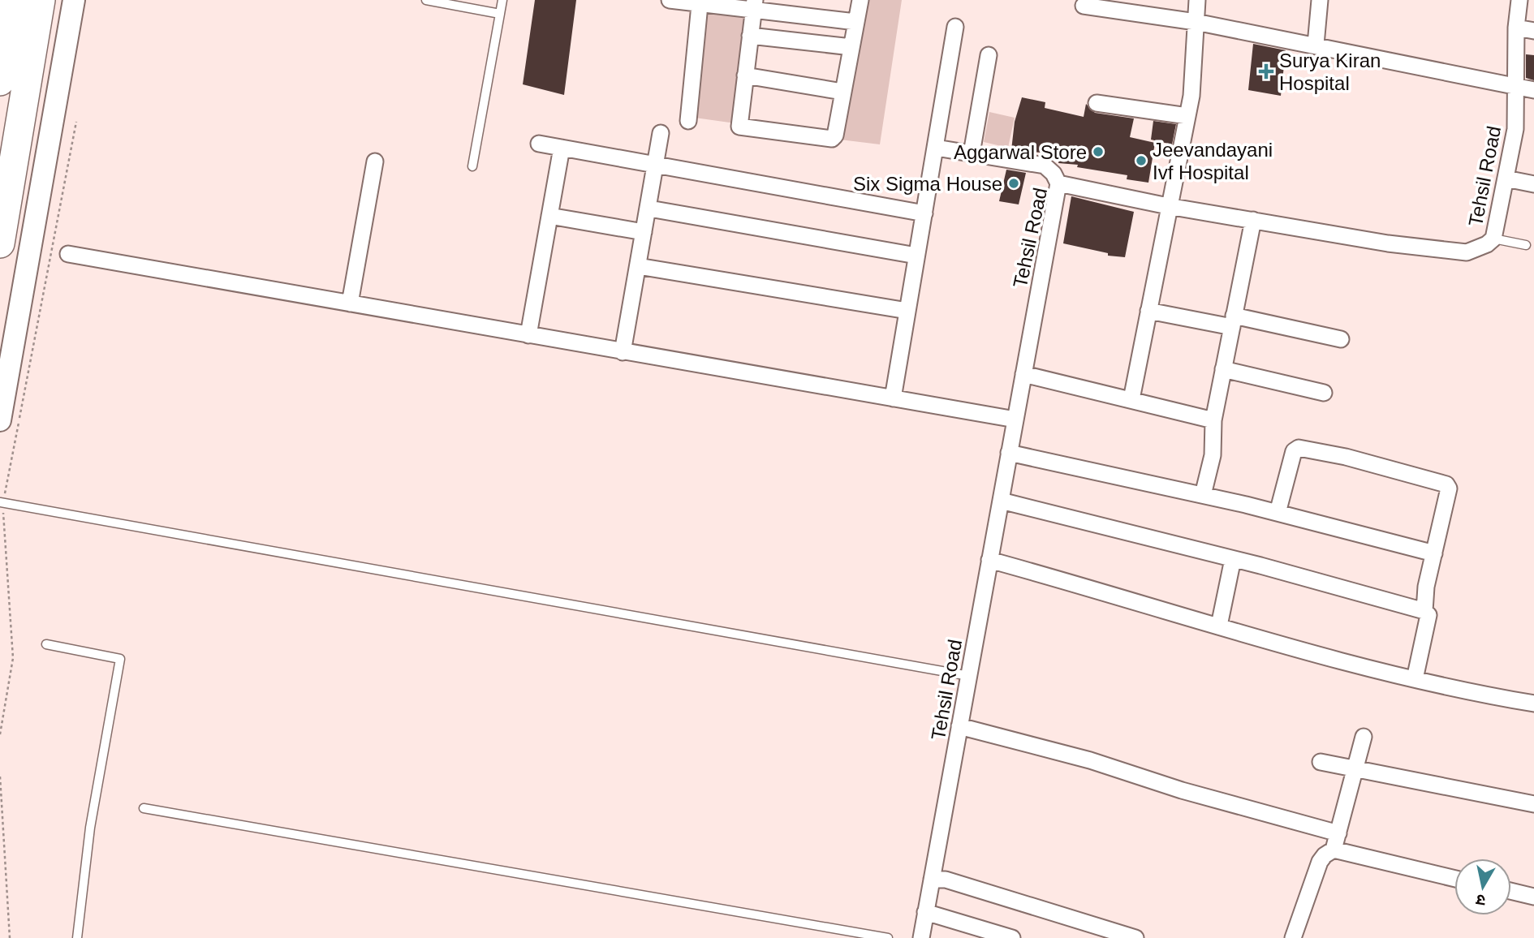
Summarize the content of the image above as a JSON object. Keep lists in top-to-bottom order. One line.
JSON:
{"streets":{"street":["Tehsil Road"]},"places":{"health":["Surya Kiran Hospital"],"other":["Aggarwal Store","Jeevandayani Ivf Hospital","Six Sigma House"]},"north":"bottom"}
